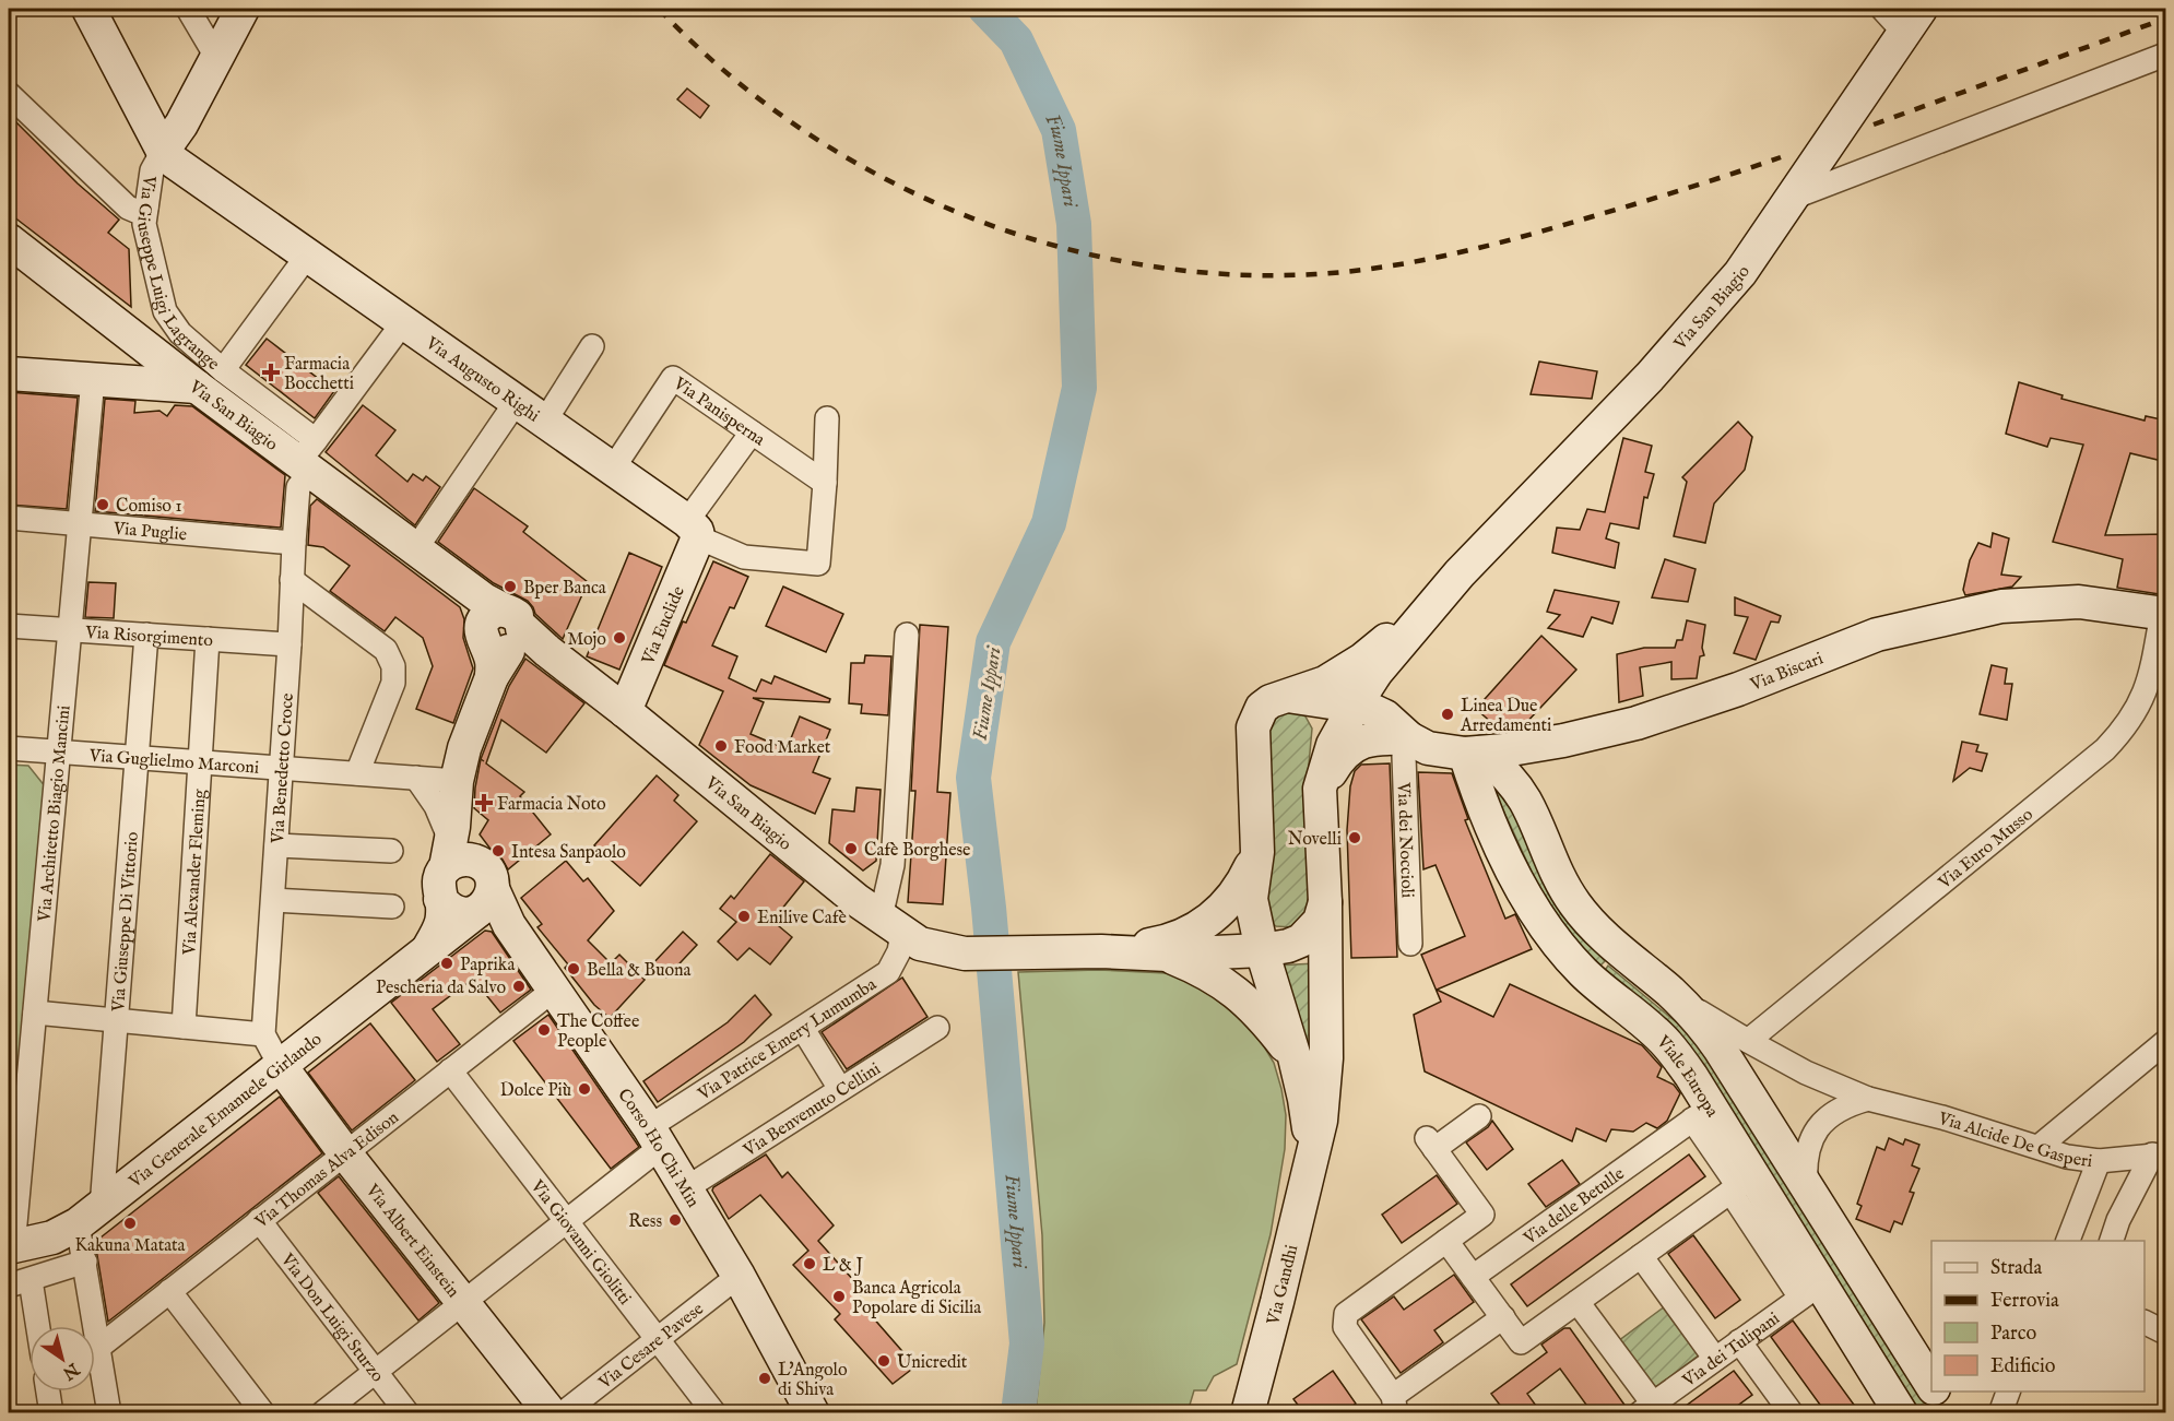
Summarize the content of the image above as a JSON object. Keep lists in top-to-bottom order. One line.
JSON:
{"streets":{"main road":["Via Giuseppe Luigi Lagrange","Via San Biagio","Via Augusto Righi","Via Euclide","Via Biscari","Viale Europa","Via Generale Emanuele Girlando","Corso Ho Chi Min","Via Albert Einstein","Via Gandhi"],"street":["Via Panisperna","Via Puglie","Via Risorgimento","Via Guglielmo Marconi","Via Benedetto Croce","Via Architetto Biagio Mancini","Via dei Noccioli","Via Euro Musso","Via Alexander Fleming","Via Giuseppe Di Vittorio","Via Patrice Emery Lumumba","Via Benvenuto Cellini","Via Alcide De Gasperi","Via Thomas Alva Edison","Via delle Betulle","Via Giovanni Giolitti","Via Don Luigi Sturzo","Via Cesare Pavese","Via dei Tulipani"]},"crossings":[["Via Giuseppe Luigi Lagrange","Via San Biagio"],["Via Giuseppe Luigi Lagrange","Via Augusto Righi"],["Via San Biagio","Via Euclide"],["Via San Biagio","Via Benedetto Croce"],["Via San Biagio","Via Patrice Emery Lumumba"],["Via Augusto Righi","Via Panisperna"],["Via Augusto Righi","Via Euclide"],["Via Augusto Righi","Via Benedetto Croce"],["Via Panisperna","Via Euclide"],["Via Puglie","Via Benedetto Croce"],["Via Puglie","Via Architetto Biagio Mancini"],["Via Risorgimento","Via Benedetto Croce"],["Via Risorgimento","Via Architetto Biagio Mancini"],["Via Risorgimento","Via Alexander Fleming"],["Via Risorgimento","Via Giuseppe Di Vittorio"],["Via Biscari","Via dei Noccioli"],["Via Biscari","Via Euro Musso"],["Via Biscari","Viale Europa"],["Via Guglielmo Marconi","Via Benedetto Croce"],["Via Guglielmo Marconi","Via Architetto Biagio Mancini"],["Via Guglielmo Marconi","Via Alexander Fleming"],["Via Guglielmo Marconi","Via Giuseppe Di Vittorio"],["Via Architetto Biagio Mancini","Via Generale Emanuele Girlando"],["Via Euro Musso","Via Alcide De Gasperi"],["Via Giuseppe Di Vittorio","Via Generale Emanuele Girlando"],["Via Giuseppe Di Vittorio","Via Thomas Alva Edison"],["Via Patrice Emery Lumumba","Corso Ho Chi Min"],["Via Patrice Emery Lumumba","Via Albert Einstein"],["Via Patrice Emery Lumumba","Via Giovanni Giolitti"],["Via Patrice Emery Lumumba","Via Don Luigi Sturzo"],["Viale Europa","Via delle Betulle"],["Viale Europa","Via dei Tulipani"],["Via Generale Emanuele Girlando","Corso Ho Chi Min"],["Via Generale Emanuele Girlando","Via Albert Einstein"],["Via Benvenuto Cellini","Corso Ho Chi Min"],["Corso Ho Chi Min","Via Thomas Alva Edison"],["Corso Ho Chi Min","Via Cesare Pavese"],["Via Thomas Alva Edison","Via Albert Einstein"],["Via Thomas Alva Edison","Via Giovanni Giolitti"],["Via Thomas Alva Edison","Via Don Luigi Sturzo"],["Via Giovanni Giolitti","Via Cesare Pavese"]],"water":["Fiume Ippari"],"places":{"health":["Farmacia Bocchetti","Farmacia Noto"],"other":["Comiso 1","Bper Banca","Mojo","Linea Due Arredamenti","Food Market","Novelli","Cafè Borghese","Intesa Sanpaolo","Enilive Cafè","Paprika","Bella & Buona","Pescheria da Salvo","The Coffee People","Dolce Più","Ress","Kakuna Matata","L & J","Banca Agricola Popolare di Sicilia","Unicredit","L'Angolo di Shiva"]},"legend":["Strada","Ferrovia","Parco","Edificio"],"north":"bottom right"}
